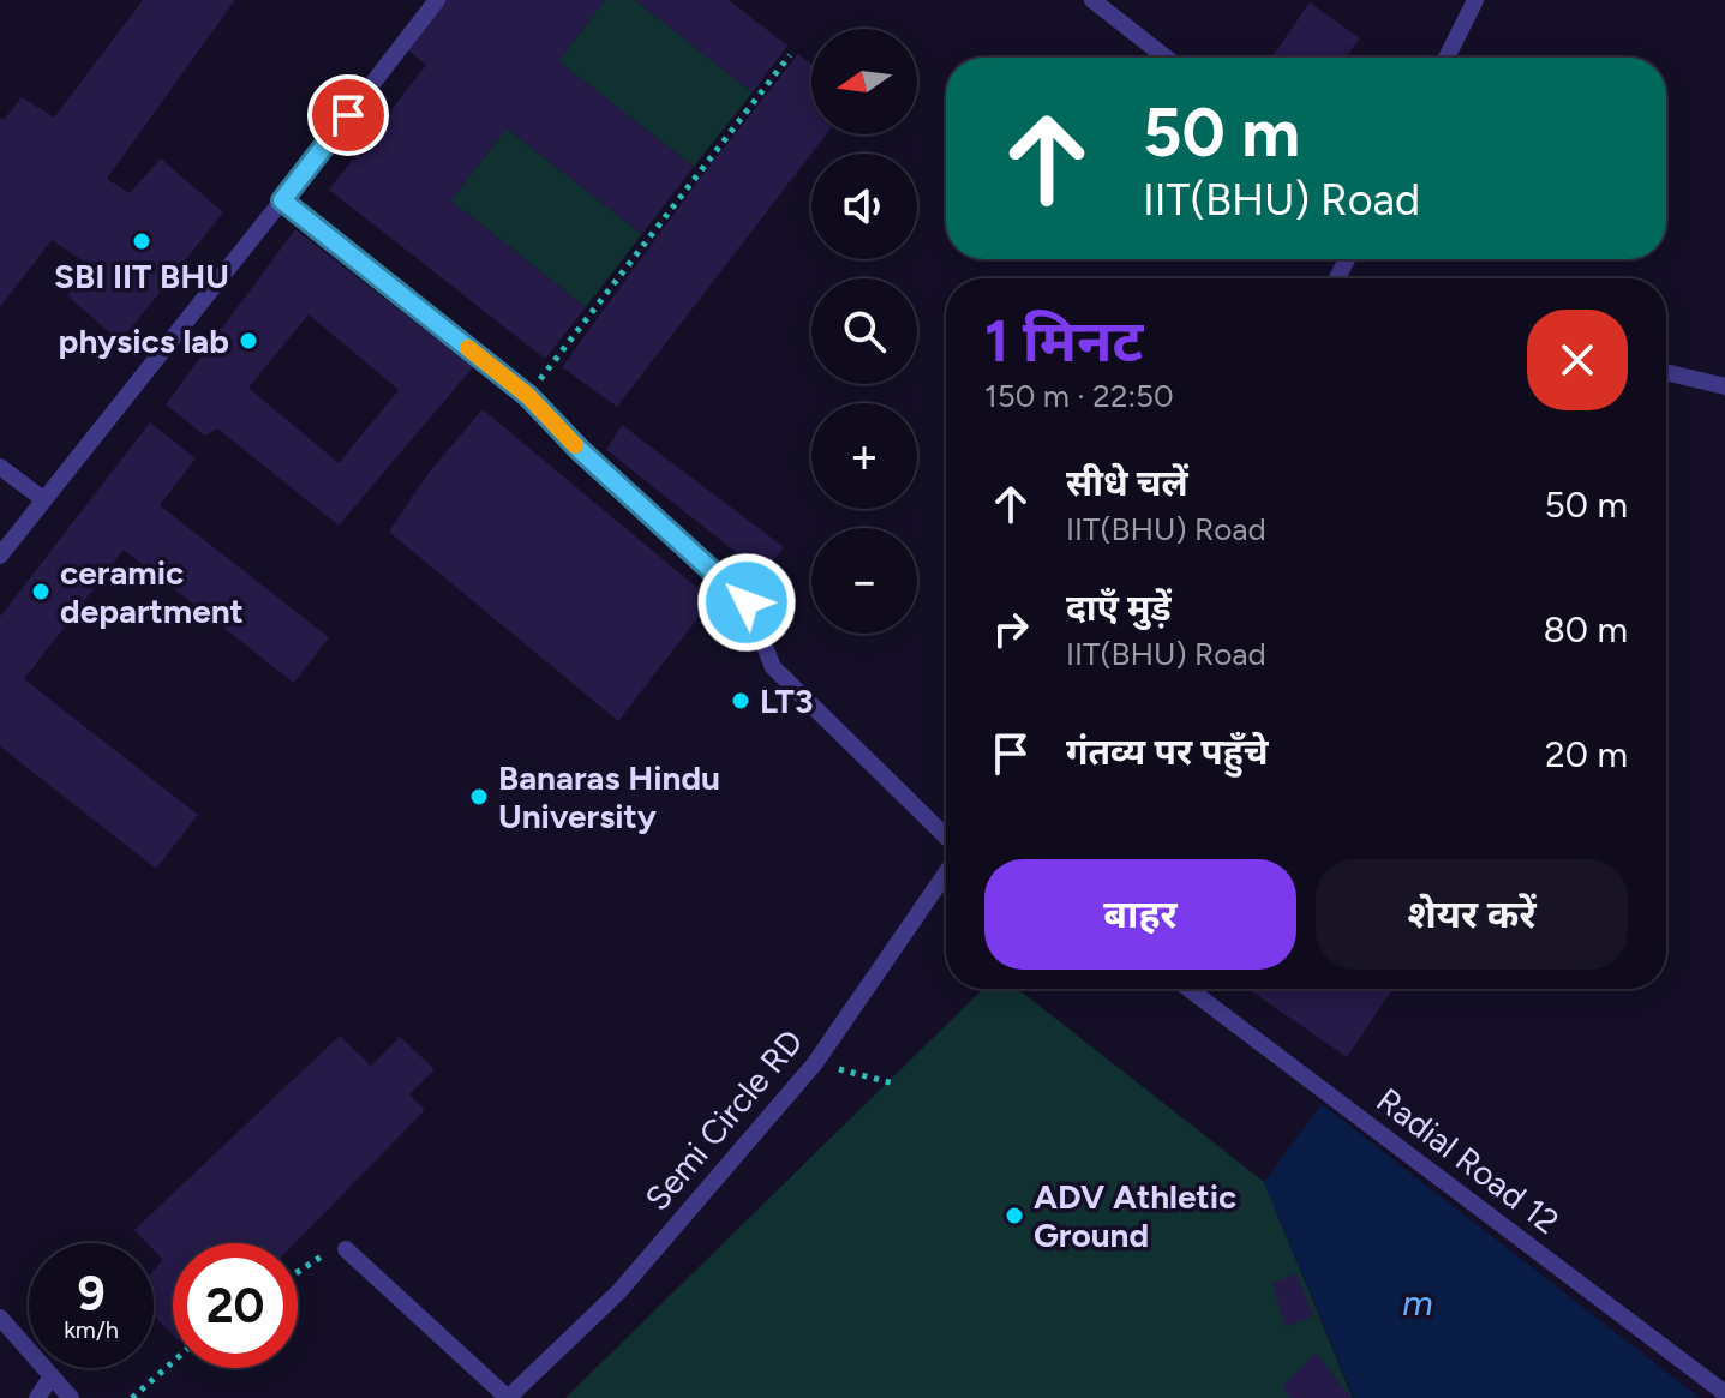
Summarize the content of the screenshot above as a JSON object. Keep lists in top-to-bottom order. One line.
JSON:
{"streets":{"lane":["Semi Circle RD","Radial Road 12"]},"water":["m"],"places":["SBI IIT BHU","physics lab","ceramic department","LT3","Banaras Hindu University","ADV Athletic Ground"],"north":"left","page":{"map_buttons":["+","−"],"turn":["50 m","IIT(BHU) Road"],"heading":["1 मिनट","150 m · 22:50"],"list":[{"name":"सीधे चलें","note":"IIT(BHU) Road","value":"50 m"},{"name":"दाएँ मुड़ें","note":"IIT(BHU) Road","value":"80 m"},{"name":"गंतव्य पर पहुँचे","value":"20 m"}],"buttons":["बाहर","शेयर करें"],"speed":"9 km/h","limit":"20"}}
